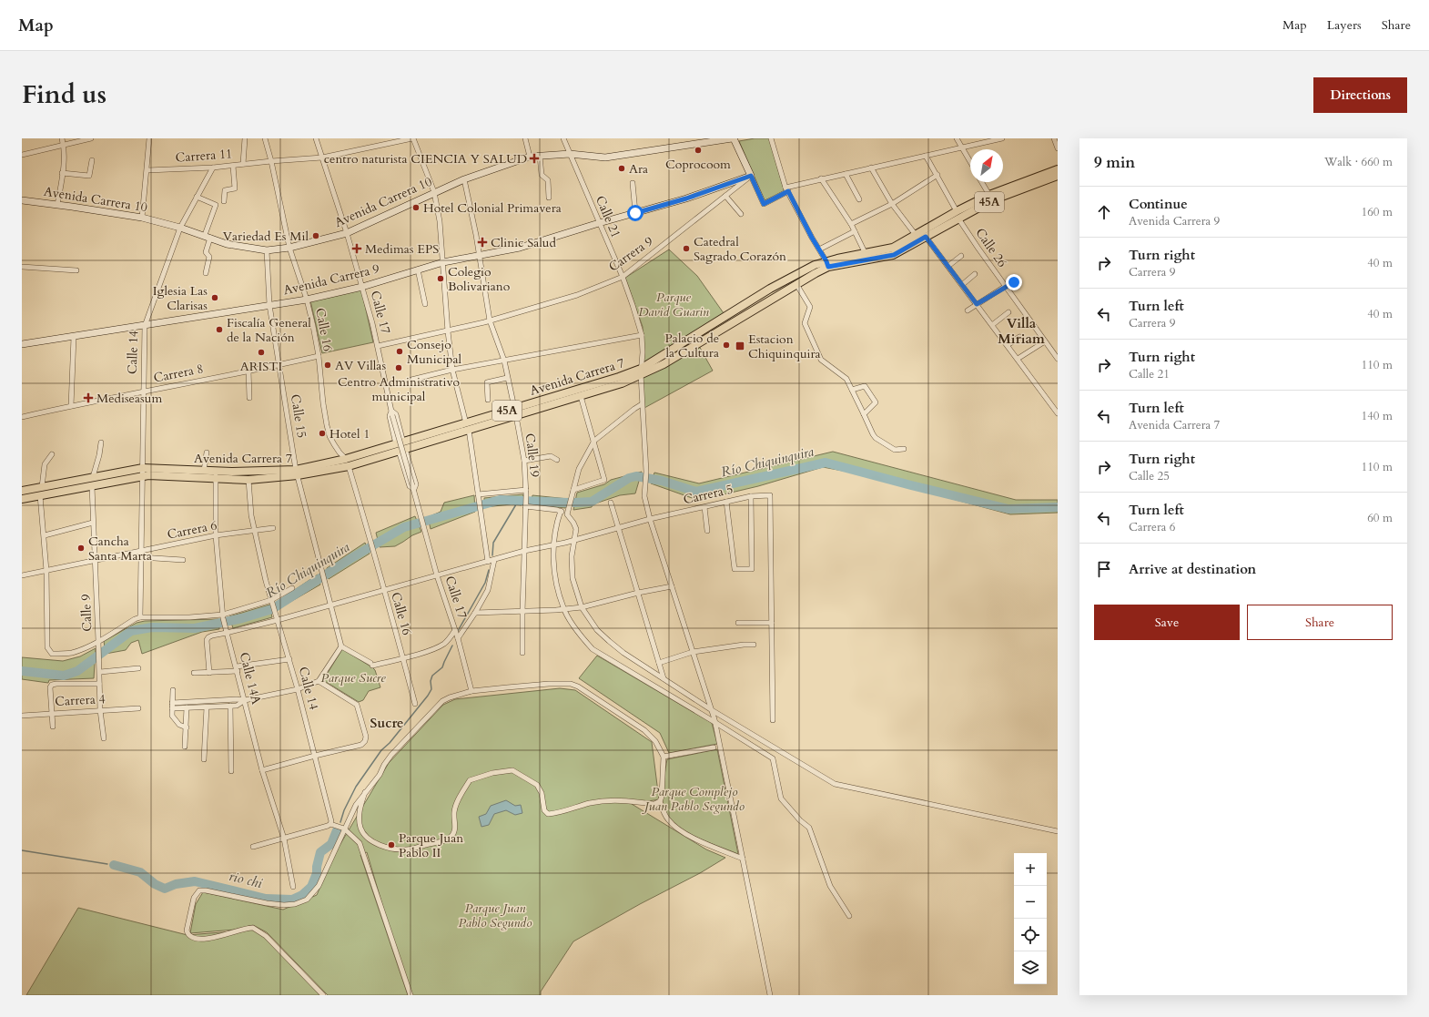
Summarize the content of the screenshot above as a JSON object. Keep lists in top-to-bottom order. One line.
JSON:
{"streets":{"main road":["45A","Avenida Carrera 7"],"street":["Carrera 11","Avenida Carrera 10","Calle 21","Calle 26","Carrera 9","Avenida Carrera 9","Calle 17","Calle 16","Calle 14","Carrera 8","Calle 15","Calle 19","Carrera 5","Carrera 6","Calle 9","Calle 14A","Carrera 4"]},"crossings":[["Carrera 11","Calle 17"],["Carrera 11","Calle 16"],["Carrera 11","Calle 14"],["Avenida Carrera 10","Calle 21"],["Avenida Carrera 10","Calle 17"],["Avenida Carrera 10","Calle 16"],["Avenida Carrera 10","Calle 14"],["Avenida Carrera 10","Calle 15"],["Avenida Carrera 10","Calle 19"],["Calle 21","Carrera 9"],["Calle 21","Avenida Carrera 9"],["Calle 21","Avenida Carrera 7"],["Calle 21","Carrera 5"],["Calle 26","Avenida Carrera 7"],["Carrera 9","Avenida Carrera 9"],["Carrera 9","Calle 19"],["Avenida Carrera 9","Calle 17"],["Avenida Carrera 9","Calle 16"],["Avenida Carrera 9","Calle 14"],["Avenida Carrera 9","Calle 15"],["Avenida Carrera 9","Calle 19"],["Calle 17","Avenida Carrera 7"],["Calle 17","Carrera 5"],["Calle 16","Carrera 8"],["Calle 16","Avenida Carrera 7"],["Calle 16","Carrera 5"],["Calle 14","Carrera 8"],["Calle 14","Avenida Carrera 7"],["Calle 14","Carrera 5"],["Calle 14","Carrera 6"],["Carrera 8","Calle 15"],["Avenida Carrera 7","Calle 15"],["Avenida Carrera 7","Calle 19"],["Avenida Carrera 7","Calle 9"],["Avenida Carrera 7","Calle 14A"],["Calle 15","Carrera 5"],["Calle 19","Carrera 5"],["Carrera 5","Calle 14A"],["Carrera 6","Calle 9"],["Carrera 6","Calle 14A"],["Calle 9","Carrera 4"]],"districts":["Villa Miriam","Sucre"],"water":["Río Chiquinquira","rio chi"],"parks":["Parque David Guarin","Parque Sucre","Parque Complejo Juan Pablo Segundo","Parque Juan Pablo Segundo"],"places":{"other":["Coprocoom","Ara","Hotel Colonial Primavera","Variedad Es Mil","Catedral Sagrado Corazón","Colegio Bolivariano","Iglesia Las Clarisas","Fiscalía General de la Nación","Palacio de la Cultura","Consejo Municipal","ARISTI","AV Villas","Centro Administrativo municipal","Hotel 1","Cancha Santa Marta","Parque Juan Pablo II"],"health":["centro naturista CIENCIA Y SALUD","Clinic Salud","Medimas EPS","Mediseasum"],"transit":["Estacion Chiquinquira"]},"north":"top right","page":{"header":"Map","nav":["Map","Layers","Share"],"title":"Find us","buttons":["Directions",["Save","Share"]],"heading":["9 min","Walk · 660 m"],"list":[["Continue","Avenida Carrera 9","160 m"],["Turn right","Carrera 9","40 m"],["Turn left","Carrera 9","40 m"],["Turn right","Calle 21","110 m"],["Turn left","Avenida Carrera 7","140 m"],["Turn right","Calle 25","110 m"],["Turn left","Carrera 6","60 m"],"Arrive at destination"],"map_buttons":["+","−"]}}
